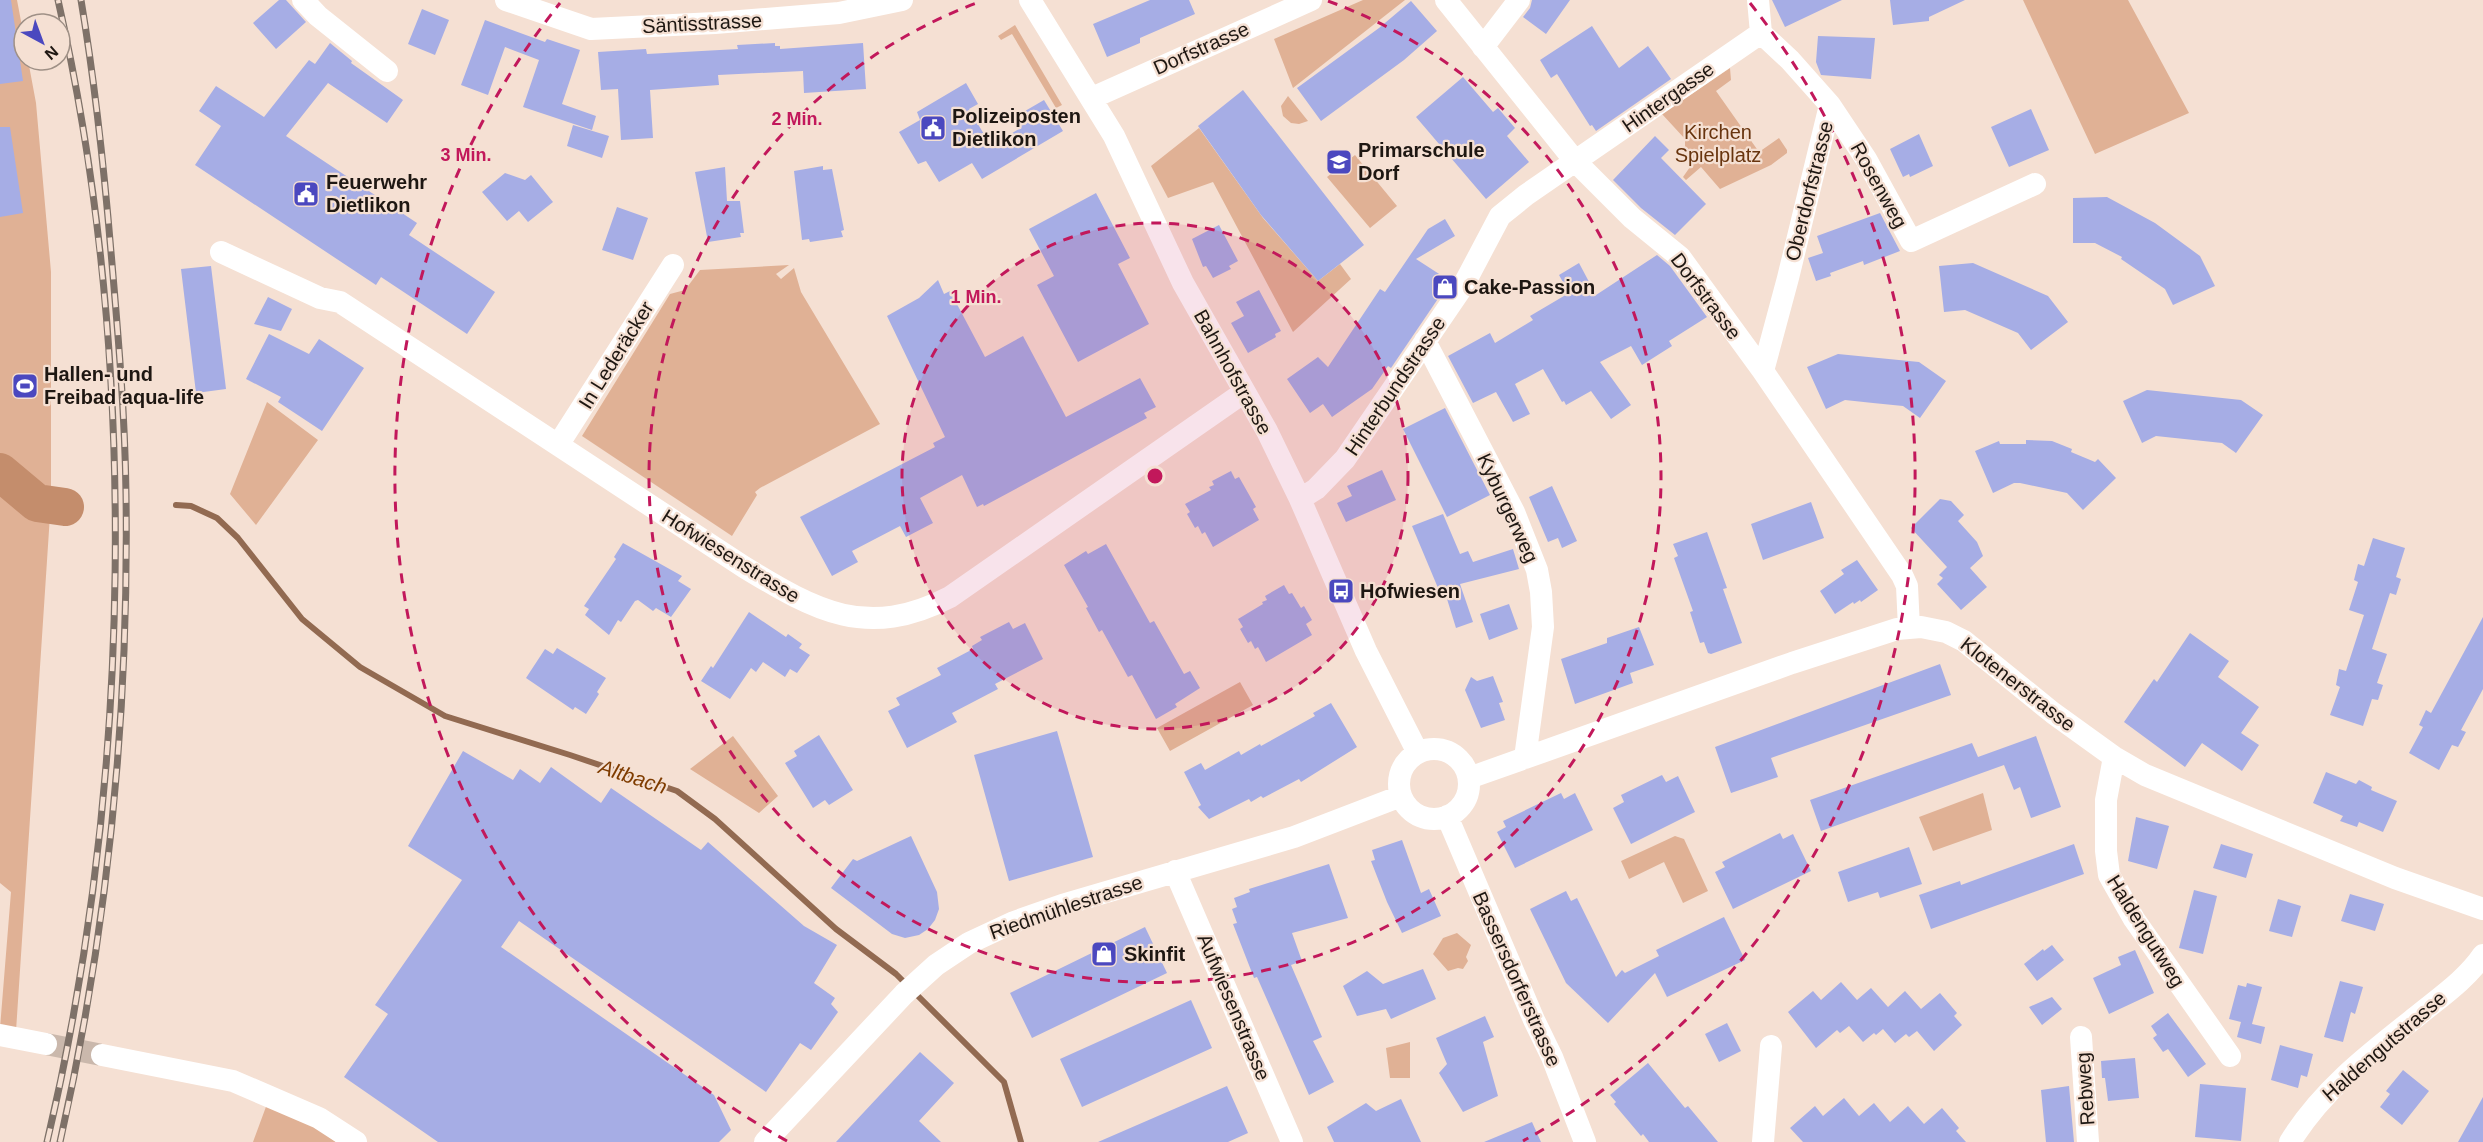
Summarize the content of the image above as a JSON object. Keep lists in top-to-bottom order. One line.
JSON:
{"streets":{"street":["Säntisstrasse","Dorfstrasse","Hintergasse","Rosenweg","Oberdorfstrasse","In Lederäcker","Bahnhofstrasse","Hinterbundstrasse","Kyburgerweg","Hofwiesenstrasse","Klotenerstrasse","Riedmühlestrasse","Haldengutweg","Bassersdorferstrasse","Aufwiesenstrasse","Haldengutstrasse","Rebweg"]},"crossings":[["Dorfstrasse","Hintergasse"],["Dorfstrasse","Oberdorfstrasse"],["Dorfstrasse","Bahnhofstrasse"],["Dorfstrasse","Hinterbundstrasse"],["Dorfstrasse","Klotenerstrasse"],["Hintergasse","Oberdorfstrasse"],["Hintergasse","Hinterbundstrasse"],["Rosenweg","Oberdorfstrasse"],["In Lederäcker","Hofwiesenstrasse"],["Bahnhofstrasse","Hinterbundstrasse"],["Bahnhofstrasse","Hofwiesenstrasse"],["Bahnhofstrasse","Klotenerstrasse"],["Bahnhofstrasse","Riedmühlestrasse"],["Bahnhofstrasse","Bassersdorferstrasse"],["Hinterbundstrasse","Kyburgerweg"],["Kyburgerweg","Klotenerstrasse"],["Klotenerstrasse","Riedmühlestrasse"],["Klotenerstrasse","Haldengutweg"],["Klotenerstrasse","Bassersdorferstrasse"],["Riedmühlestrasse","Bassersdorferstrasse"],["Riedmühlestrasse","Aufwiesenstrasse"]],"water":["Altbach"],"parks":["Kirchen Spielplatz"],"places":{"public building":["Polizeiposten Dietlikon","Feuerwehr Dietlikon"],"school or university":["Primarschule Dorf"],"shop":["Cake-Passion","Skinfit"],"sports":["Hallen- und Freibad aqua-life"],"bus stop":["Hofwiesen"]},"north":"bottom right","rings":["2 Min.","3 Min.","1 Min."]}
